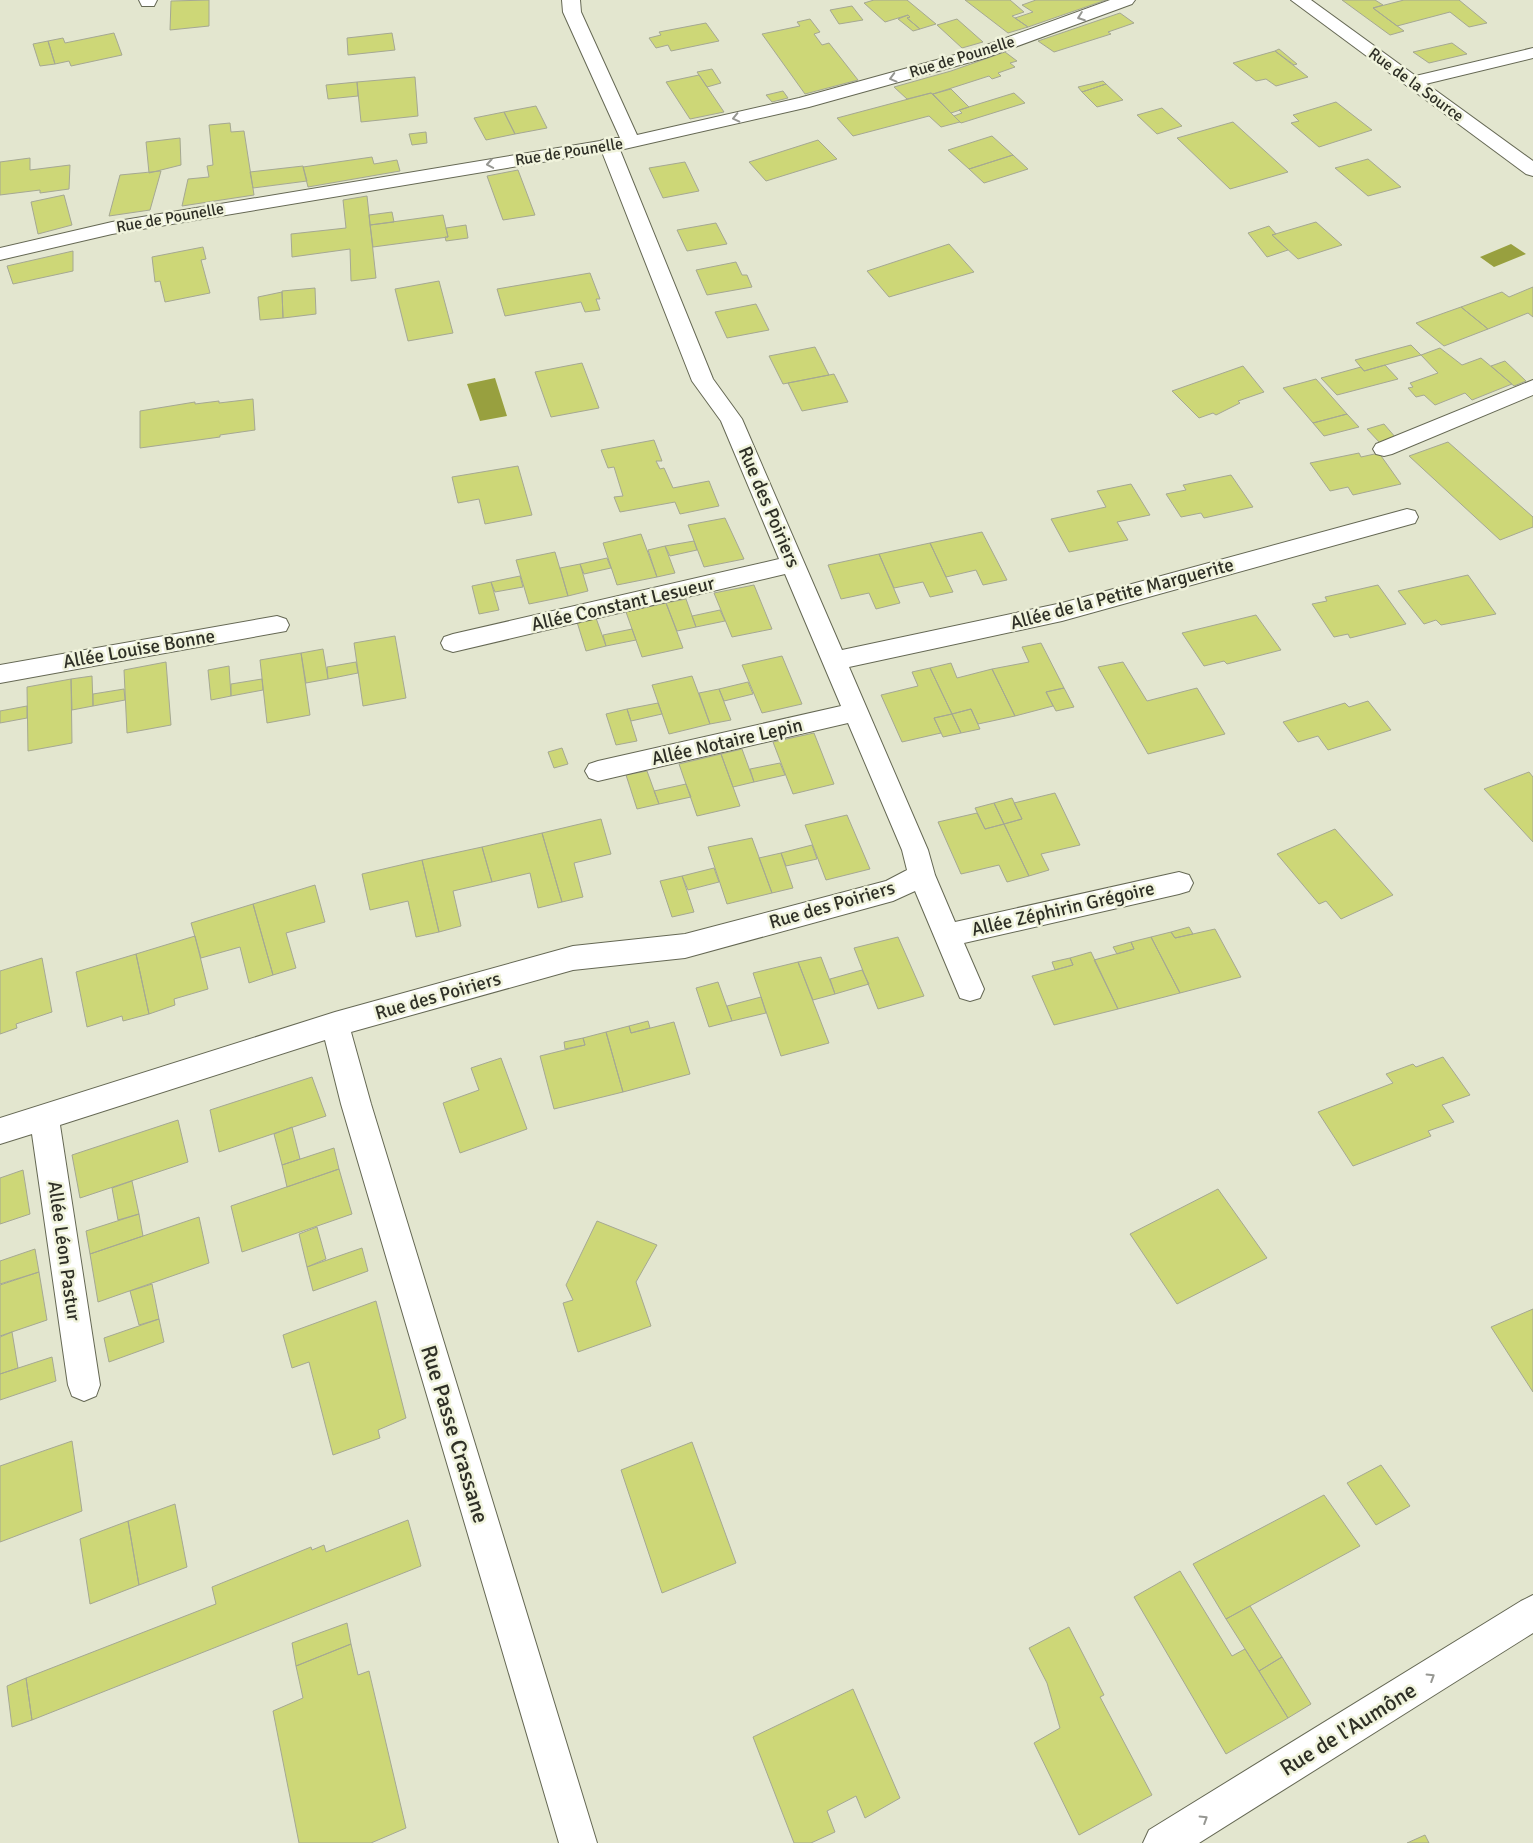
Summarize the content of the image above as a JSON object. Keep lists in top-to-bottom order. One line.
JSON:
{"streets":{"street":["Rue de Pounelle","Rue de la Source","Rue des Poiriers","Allée de la Petite Marguerite","Allée Constant Lesueur","Allée Louise Bonne","Allée Notaire Lepin","Allée Zéphirin Grégoire","Allée Léon Pastur","Rue Passe Crassane","Rue de l'Aumône"]},"crossings":[["Rue de Pounelle","Rue des Poiriers"],["Rue des Poiriers","Allée de la Petite Marguerite"],["Rue des Poiriers","Allée Constant Lesueur"],["Rue des Poiriers","Allée Notaire Lepin"],["Rue des Poiriers","Allée Zéphirin Grégoire"],["Rue des Poiriers","Allée Léon Pastur"],["Rue des Poiriers","Rue Passe Crassane"]],"one_way":["Rue de Pounelle","Rue de l'Aumône"]}
